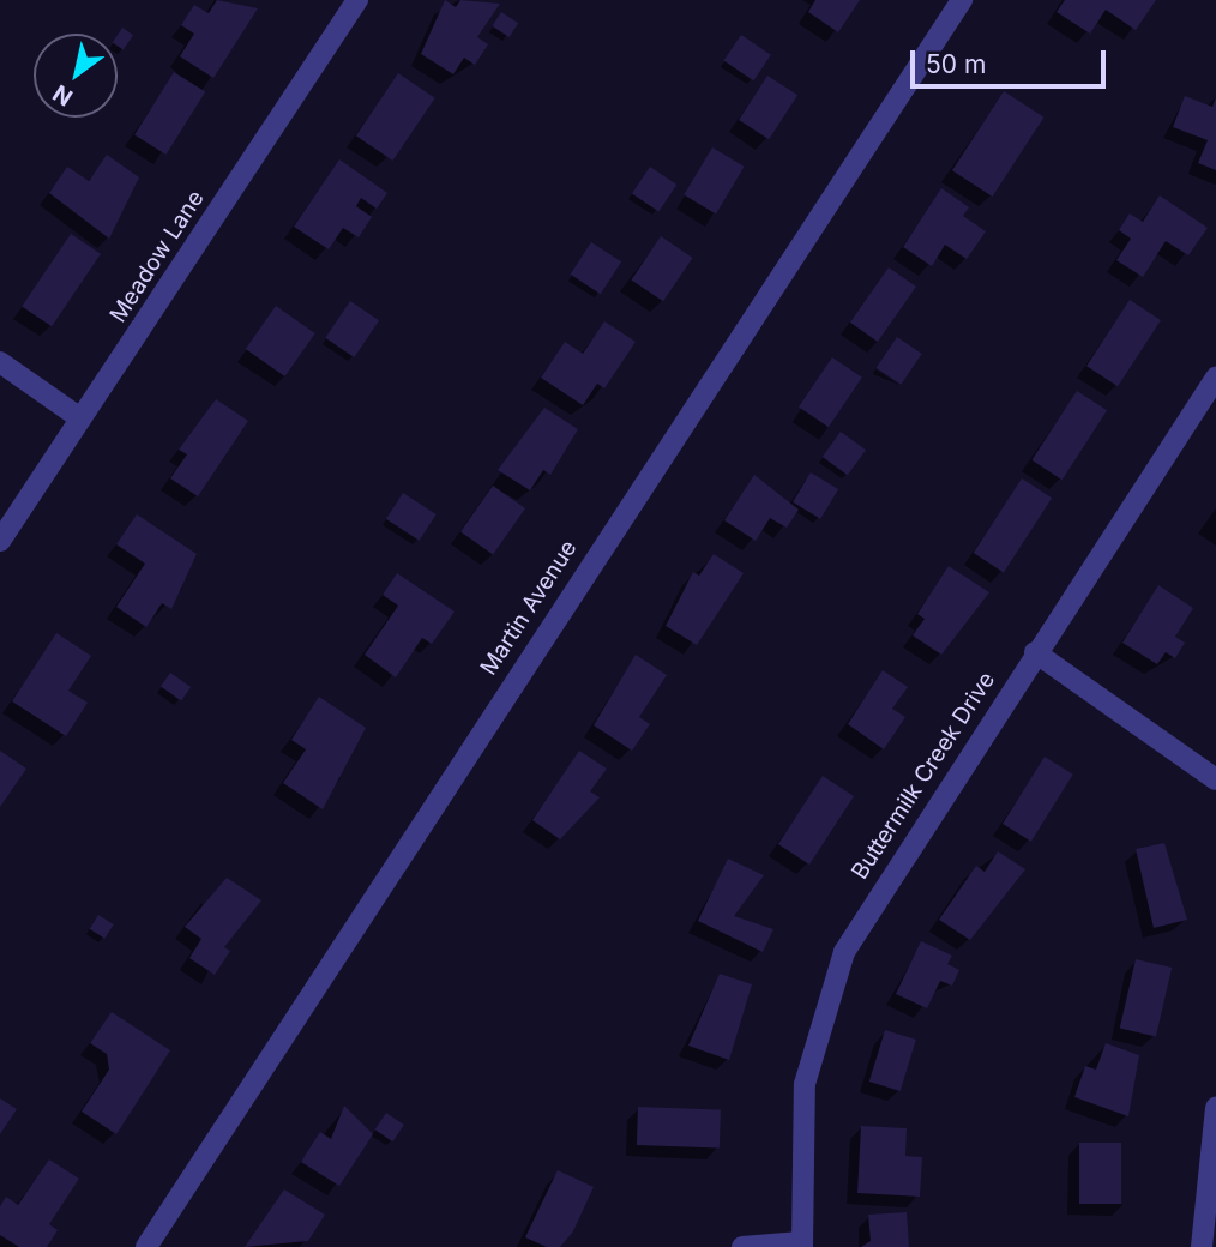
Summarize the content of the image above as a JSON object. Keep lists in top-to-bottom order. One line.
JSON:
{"streets":{"street":["Meadow Lane","Martin Avenue","Buttermilk Creek Drive"]},"scale_bar":"50 m","north":"bottom left"}
